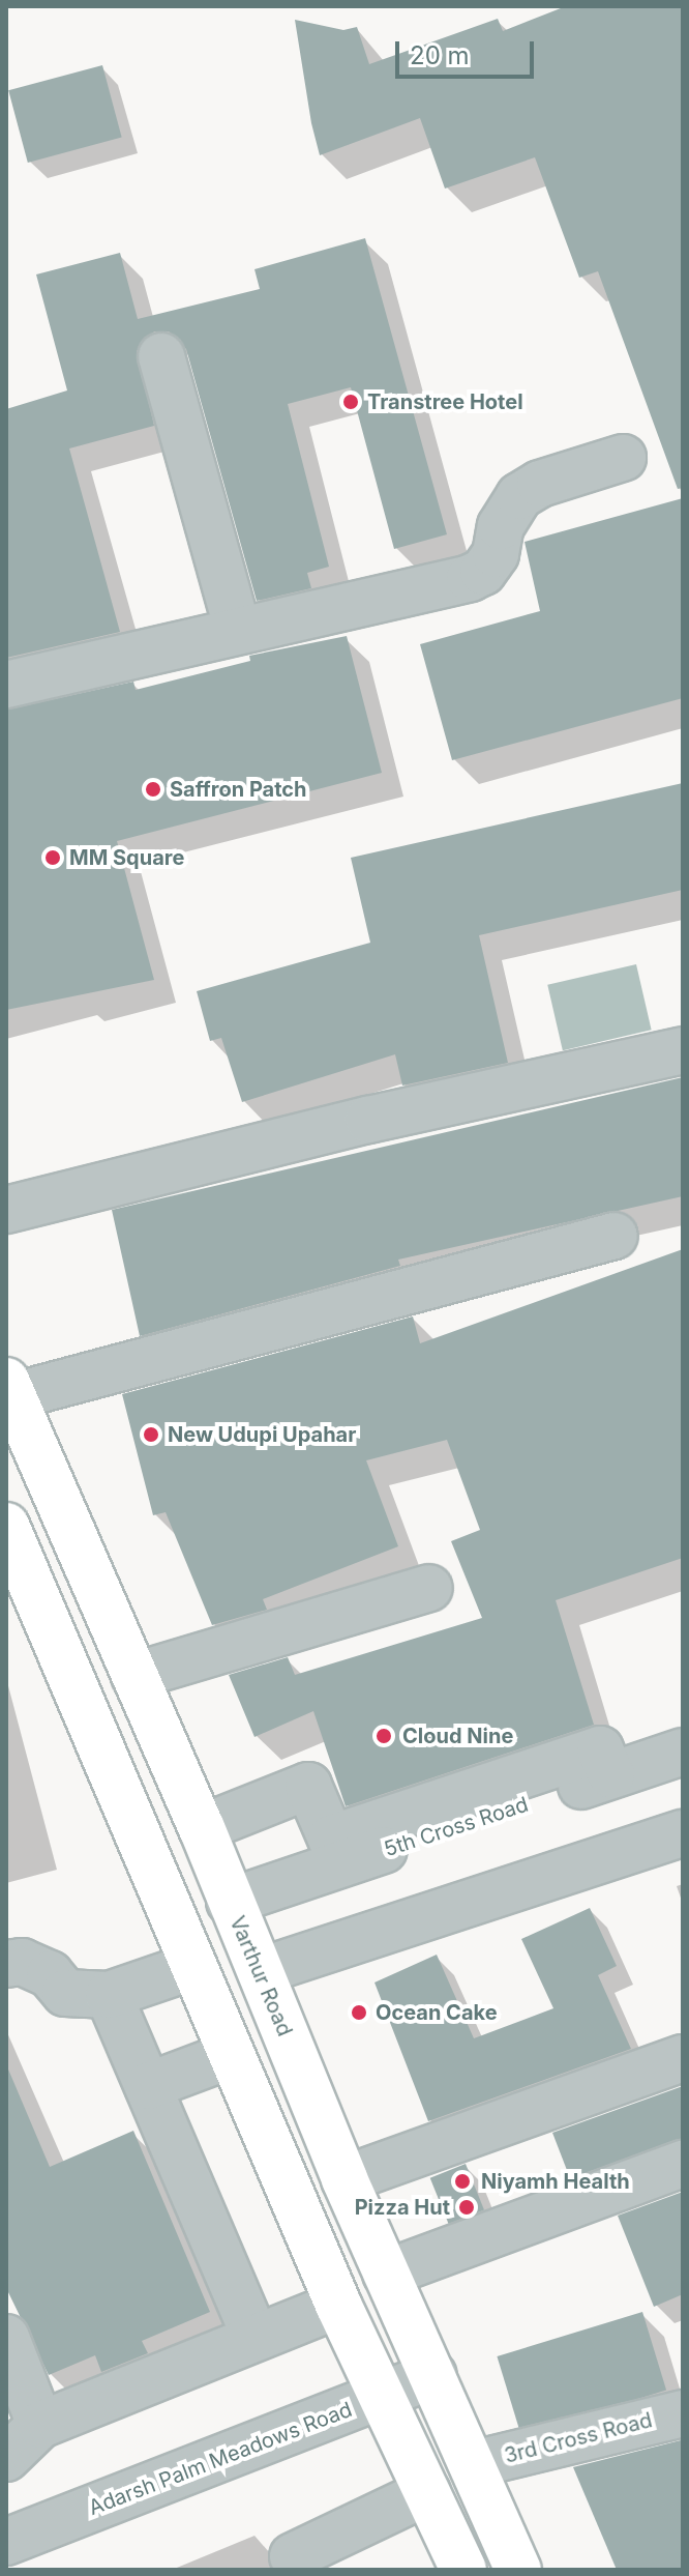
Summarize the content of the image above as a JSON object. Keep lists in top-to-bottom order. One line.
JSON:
{"streets":{"main road":["Varthur Road"],"street":["5th Cross Road","3rd Cross Road","Adarsh Palm Meadows Road"]},"crossings":[["5th Cross Road","Varthur Road"],["Varthur Road","3rd Cross Road"],["Varthur Road","Adarsh Palm Meadows Road"]],"places":["Transtree Hotel","Saffron Patch","MM Square","New Udupi Upahar","Cloud Nine","Ocean Cake","Niyamh Health","Pizza Hut"],"scale_bar":"20 m"}
